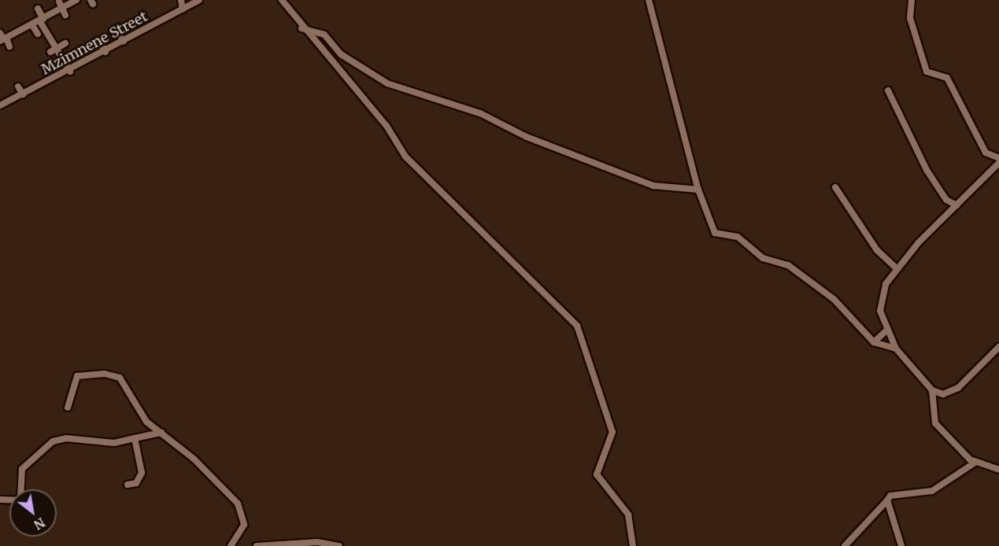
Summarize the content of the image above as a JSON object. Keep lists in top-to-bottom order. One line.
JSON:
{"streets":{"street":["Mzimnene Street"]},"north":"bottom right"}
